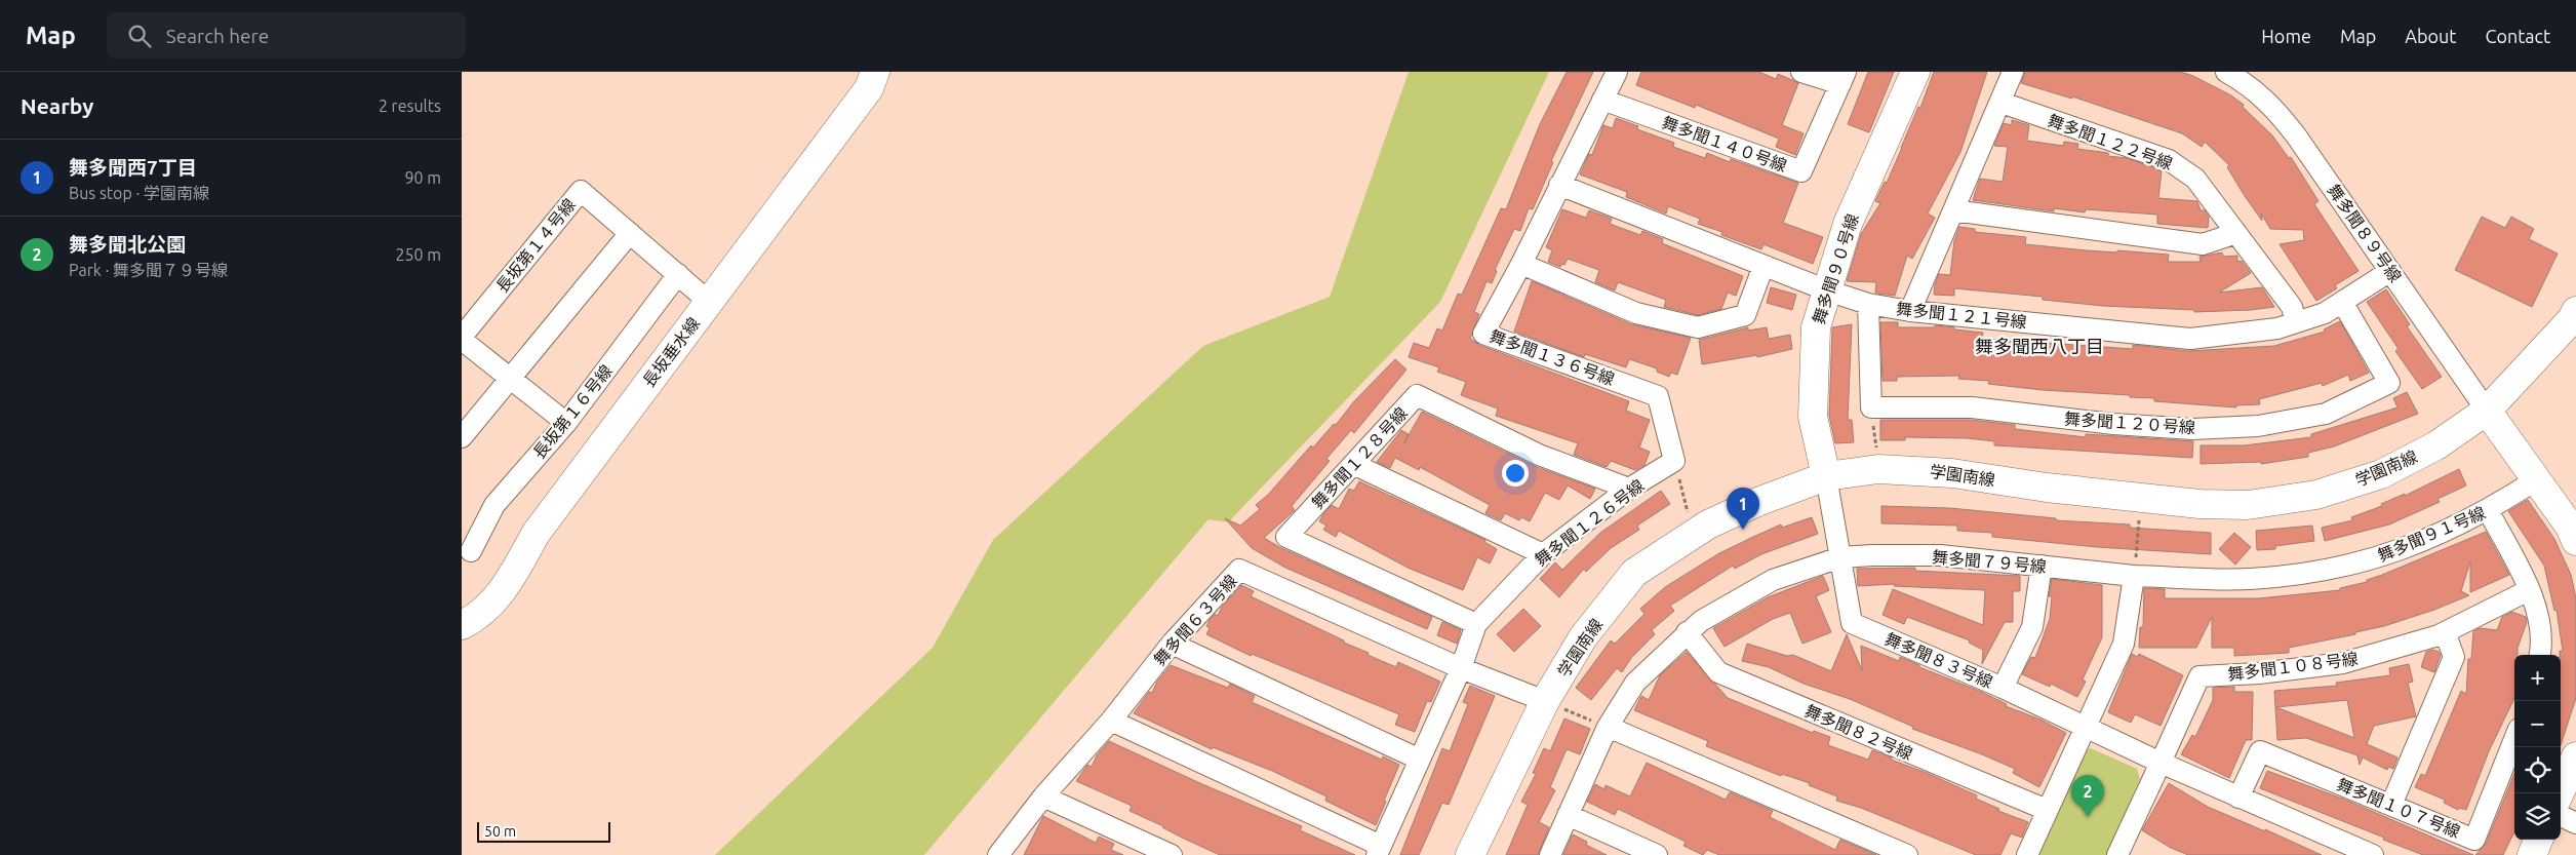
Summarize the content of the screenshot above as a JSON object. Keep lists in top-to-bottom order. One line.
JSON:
{"streets":{"street":["舞多聞１２２号線","舞多聞１４０号線","舞多聞８９号線","長坂第１４号線","舞多聞９０号線","舞多聞１２１号線","長坂垂水線","舞多聞１３６号線","長坂第１６号線","舞多聞１２０号線","舞多聞１２８号線","学園南線","舞多聞１２６号線","舞多聞９１号線","舞多聞７９号線","舞多聞６３号線","舞多聞８３号線","舞多聞１０８号線","舞多聞８２号線","舞多聞１０７号線"]},"crossings":[["舞多聞１２２号線","舞多聞１２１号線"],["舞多聞１４０号線","舞多聞１３６号線"],["舞多聞８９号線","舞多聞１２１号線"],["舞多聞８９号線","学園南線"],["長坂第１４号線","長坂垂水線"],["長坂第１４号線","長坂第１６号線"],["舞多聞９０号線","舞多聞１２１号線"],["舞多聞９０号線","学園南線"],["舞多聞１２１号線","舞多聞１３６号線"],["舞多聞１２１号線","舞多聞１２０号線"],["舞多聞１３６号線","舞多聞１２６号線"],["舞多聞１２８号線","舞多聞１２６号線"],["学園南線","舞多聞６３号線"],["舞多聞１２６号線","舞多聞６３号線"],["舞多聞９１号線","舞多聞７９号線"],["舞多聞７９号線","舞多聞８３号線"],["舞多聞７９号線","舞多聞８２号線"],["舞多聞８３号線","舞多聞１０８号線"],["舞多聞８３号線","舞多聞１０７号線"]],"districts":["舞多聞西八丁目"],"scale_bar":"50 m","page":{"header":"Map","search":"Search here","nav":["Home","Map","About","Contact"],"heading":["Nearby","2 results"],"list":[{"mark":"1","name":"舞多聞西7丁目","note":"Bus stop · 学園南線","value":"90 m"},{"mark":"2","name":"舞多聞北公園","note":"Park · 舞多聞７９号線","value":"250 m"}],"pins":["1","2"],"map_buttons":["+","−"],"scale":"50 m"}}
